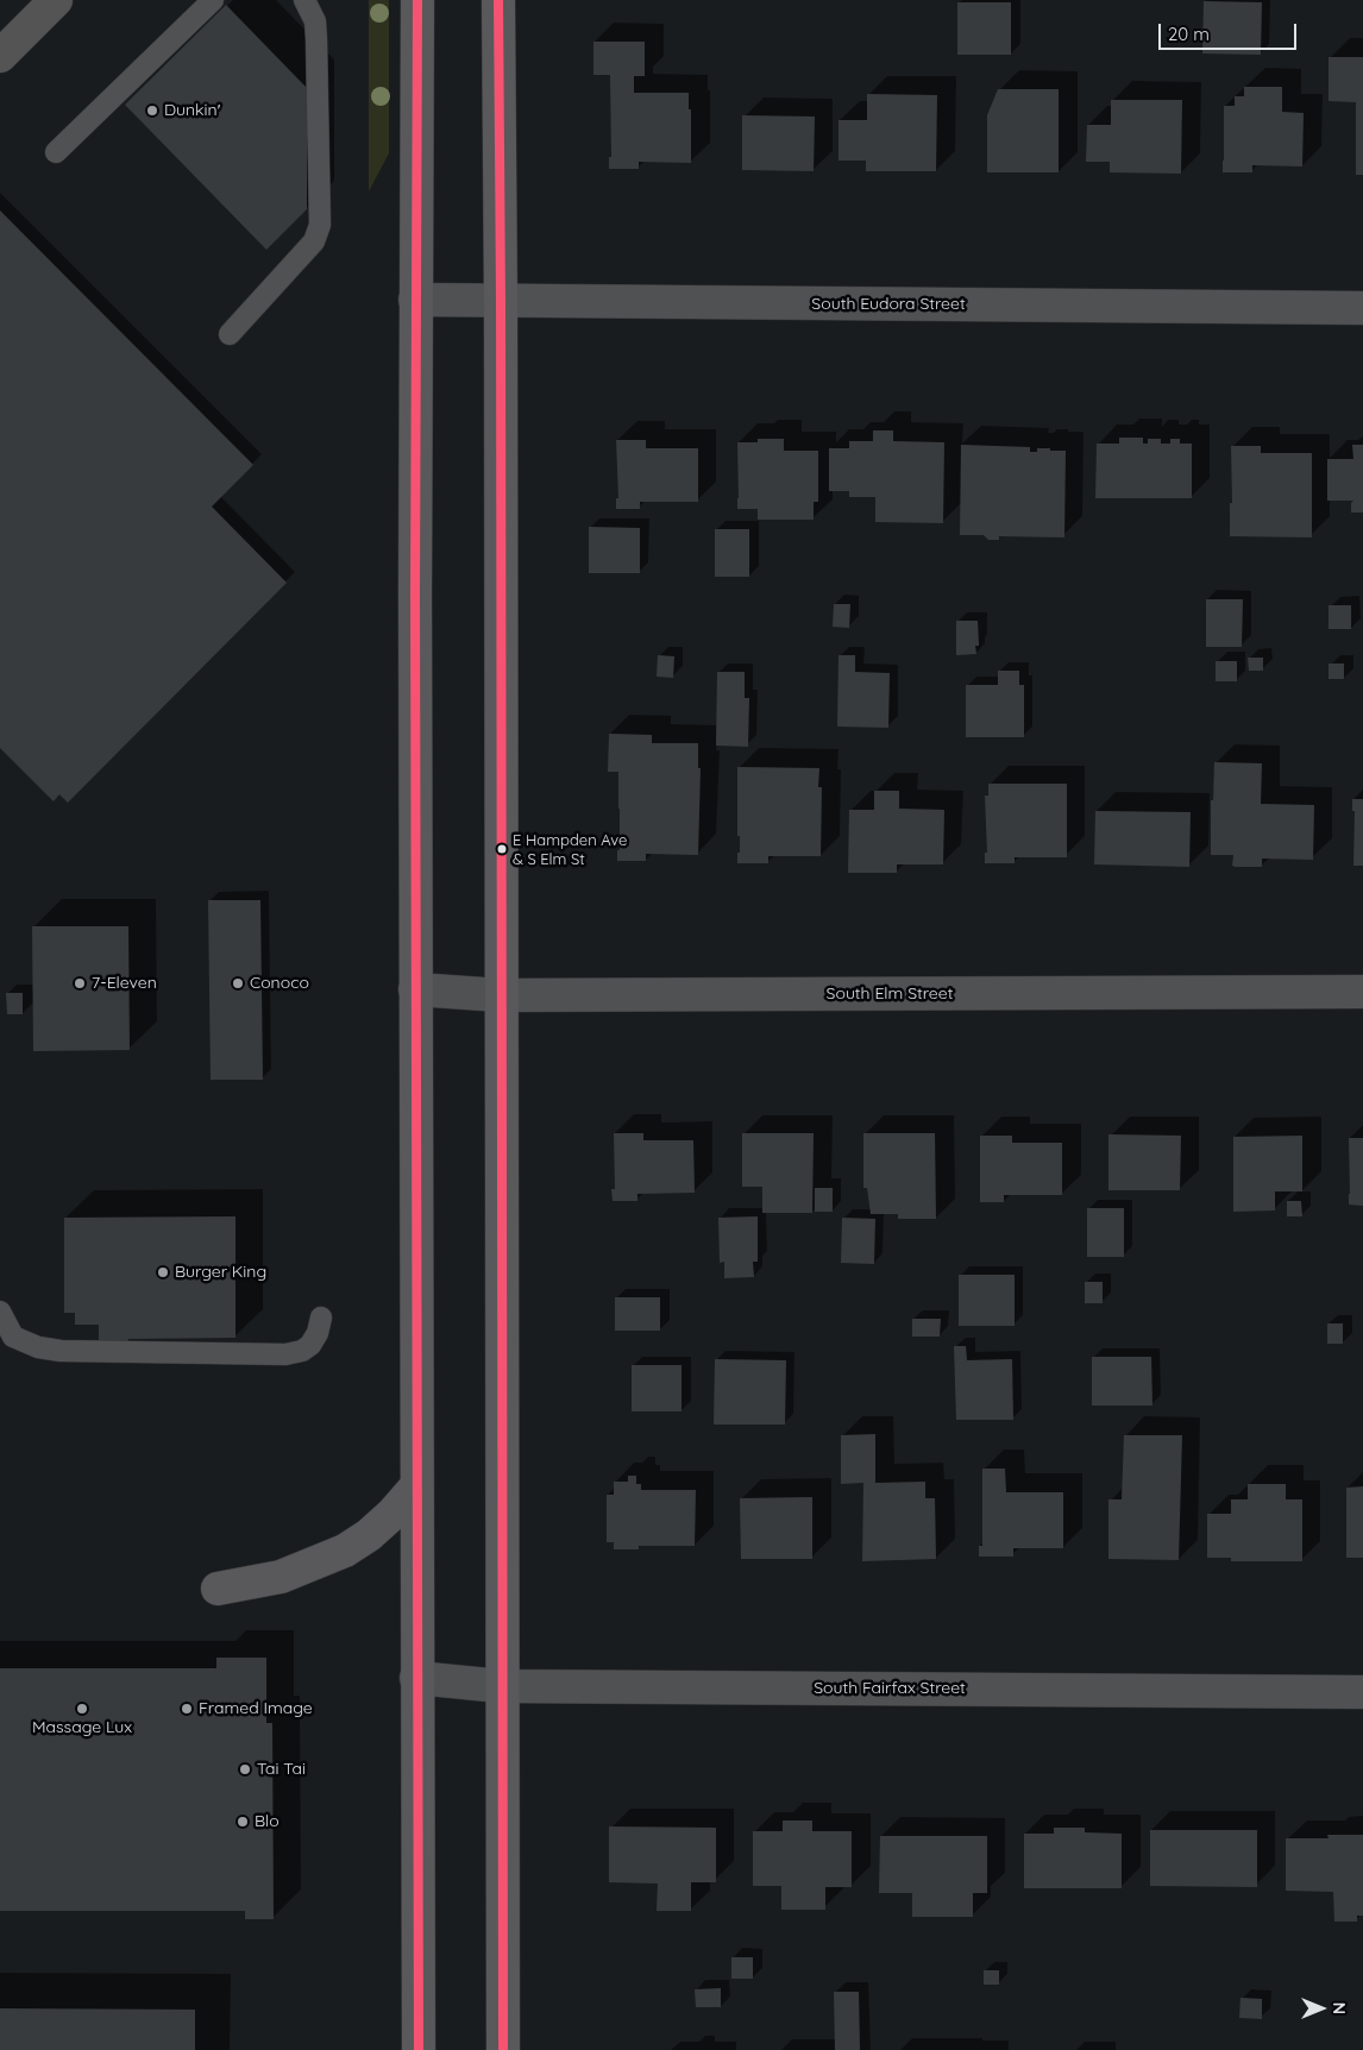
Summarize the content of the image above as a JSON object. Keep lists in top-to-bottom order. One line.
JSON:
{"streets":{"street":["South Eudora Street","South Elm Street","South Fairfax Street"]},"places":["Dunkin'","E Hampden Ave & S Elm St","7-Eleven","Conoco","Burger King","Massage Lux","Framed Image","Tai Tai","Blo"],"scale_bar":"20 m","north":"right"}
